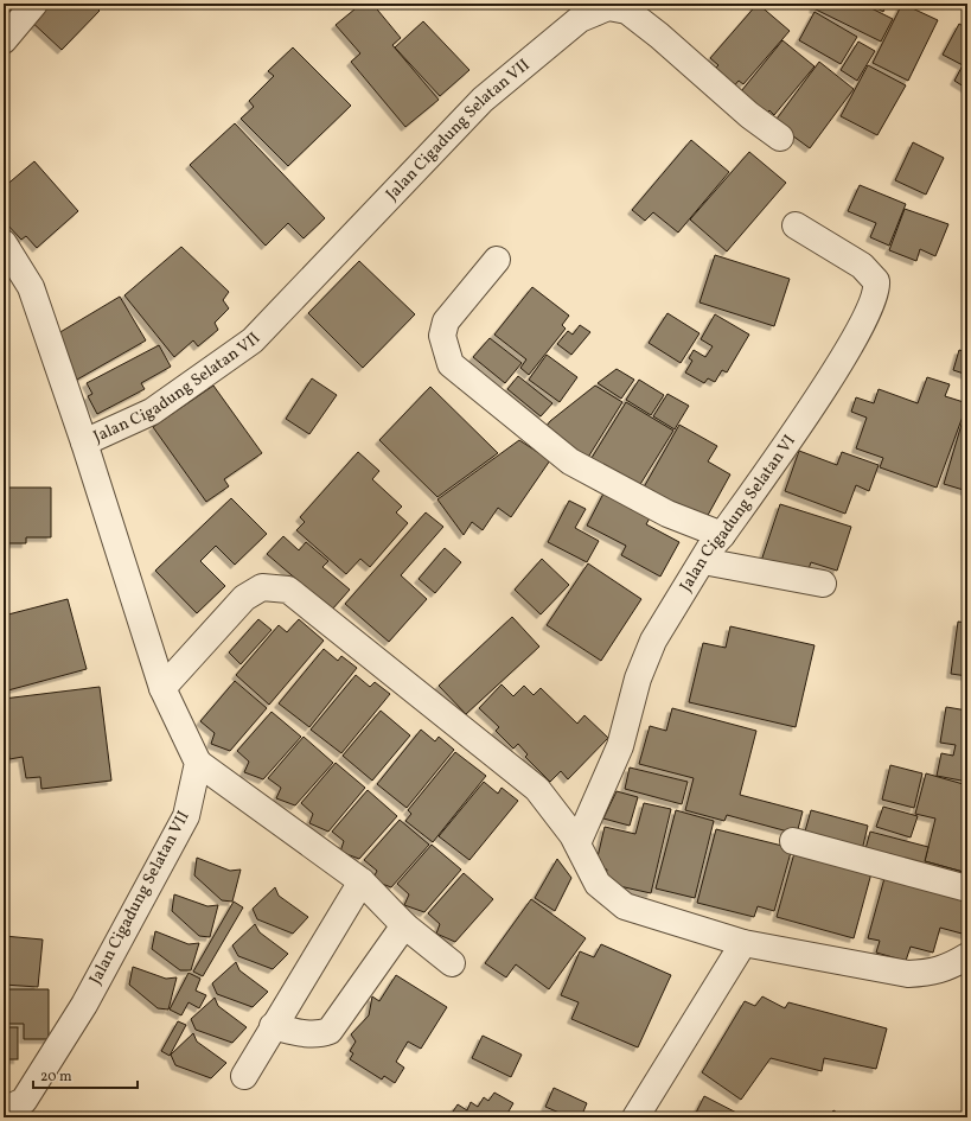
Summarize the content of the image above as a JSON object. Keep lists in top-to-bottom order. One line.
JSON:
{"streets":{"street":["Jalan Cigadung Selatan VII","Jalan Cigadung Selatan VI"]},"scale_bar":"20 m"}
